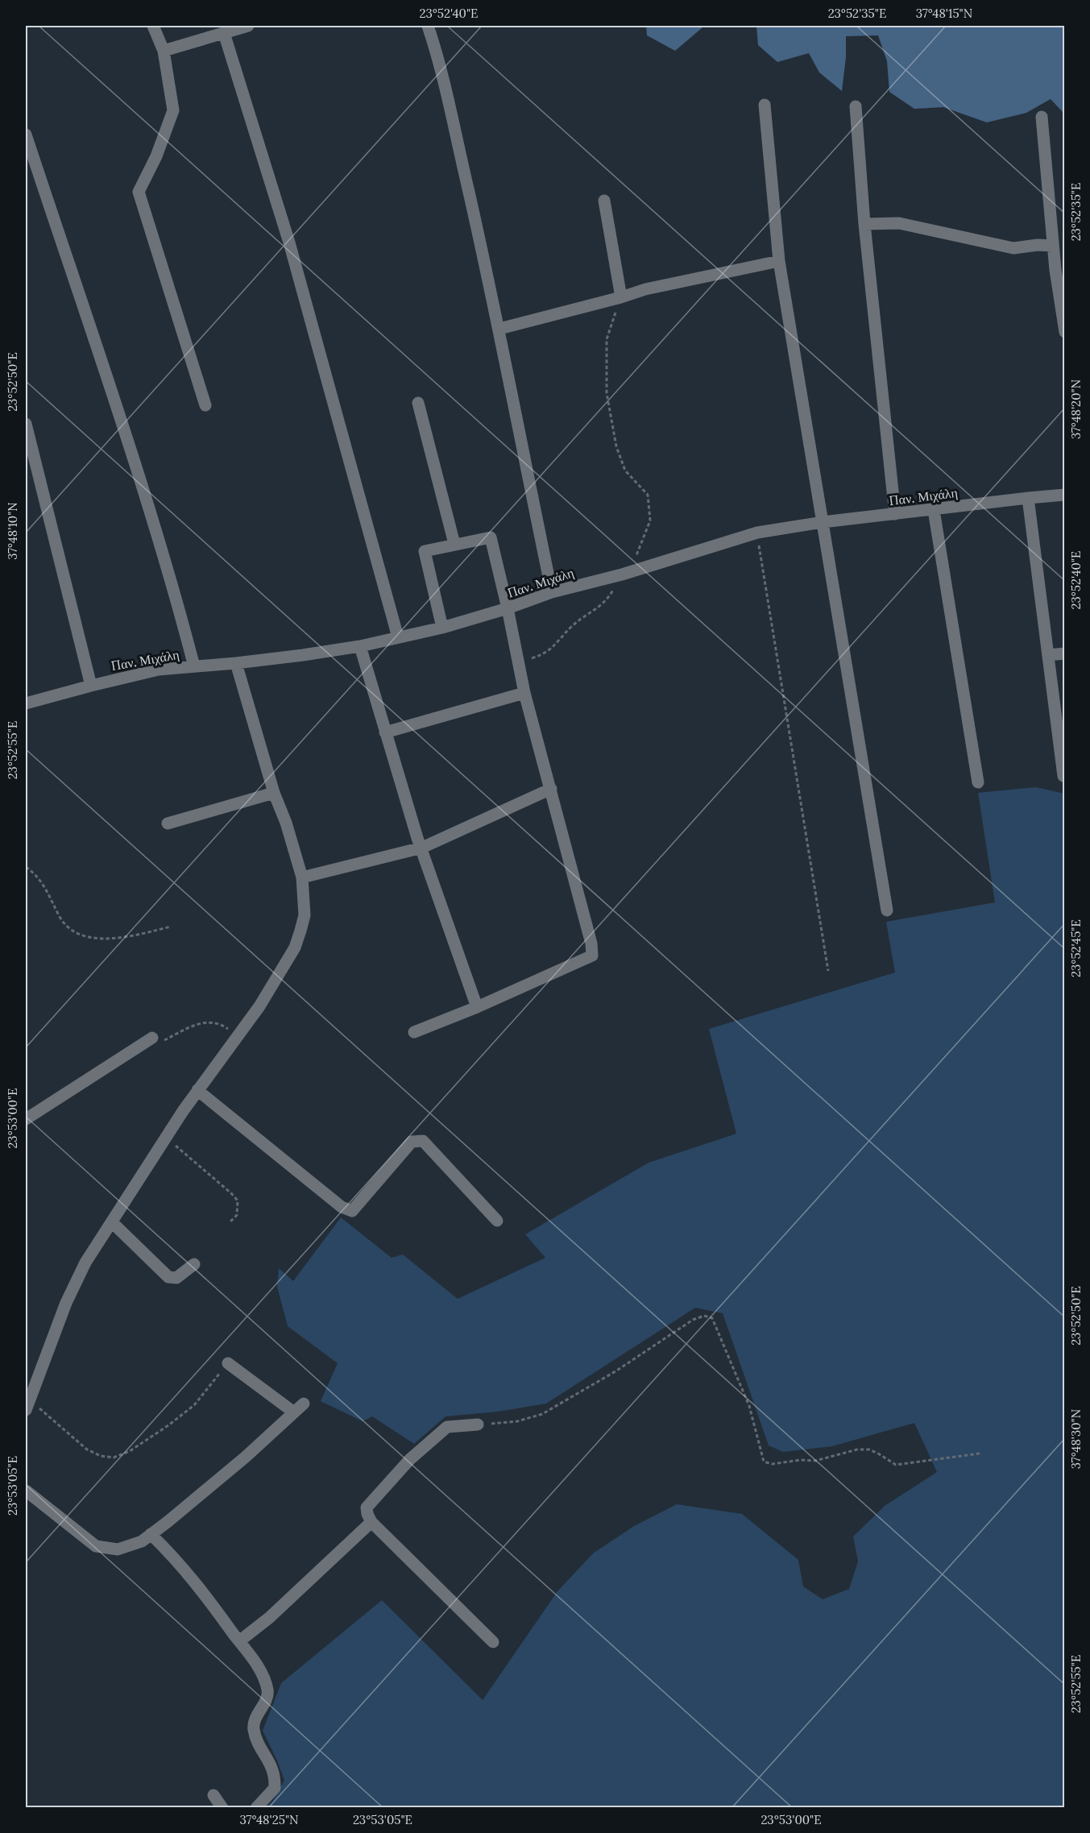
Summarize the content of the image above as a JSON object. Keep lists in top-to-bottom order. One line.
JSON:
{"streets":{"street":["Παν. Μιχάλη"]},"coordinates":["23°52'40\"E","23°52'35\"E","37°48'15\"N","23°52'50\"E","37°48'20\"N","37°48'10\"N","23°52'55\"E","23°52'45\"E","23°53'00\"E","37°48'30\"N","23°53'05\"E","37°48'25\"N"]}
